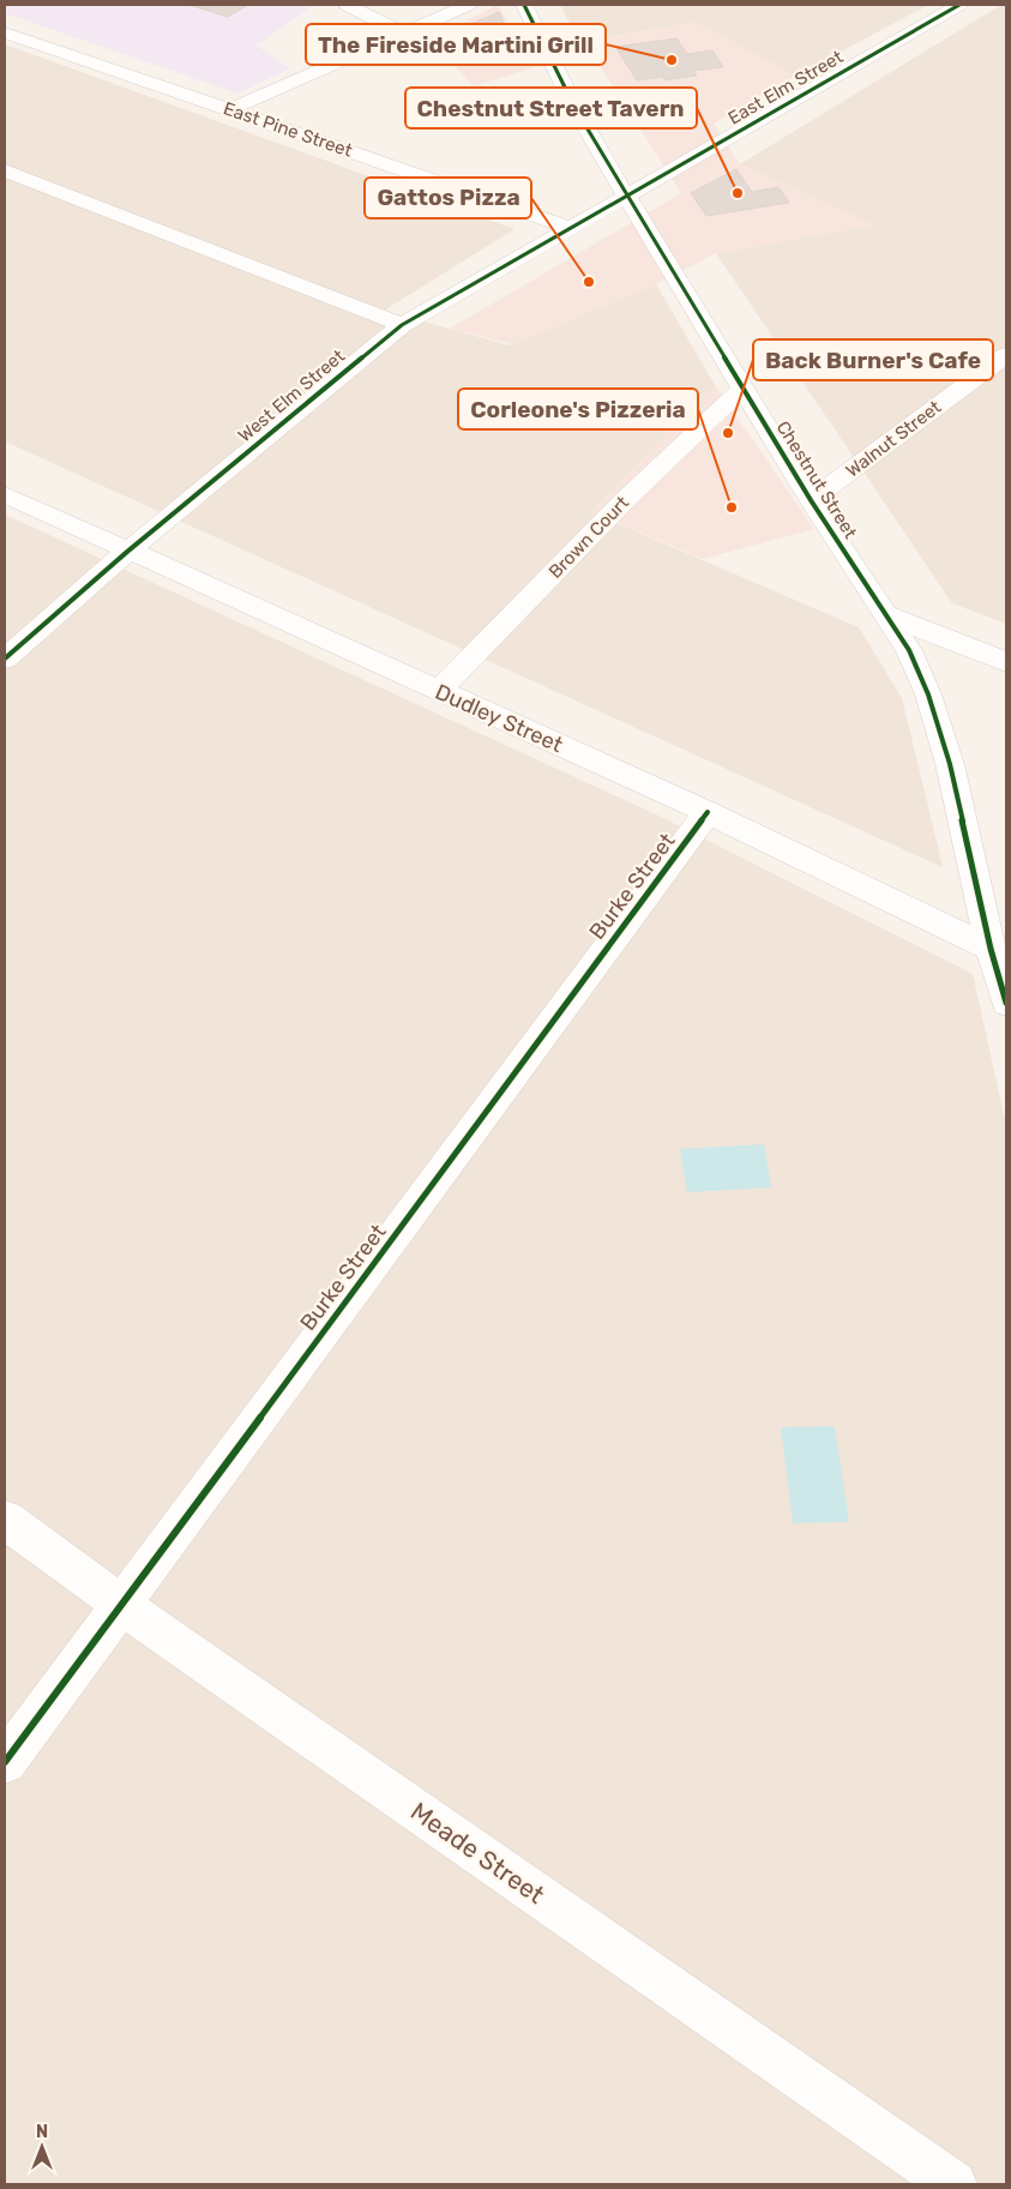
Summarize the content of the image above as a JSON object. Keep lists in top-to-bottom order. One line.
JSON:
{"streets":{"street":["East Elm Street","East Pine Street","West Elm Street","Walnut Street","Chestnut Street","Brown Court","Dudley Street","Burke Street","Meade Street"]},"crossings":[["East Elm Street","West Elm Street"],["East Elm Street","Chestnut Street"],["East Pine Street","West Elm Street"],["West Elm Street","Chestnut Street"],["West Elm Street","Dudley Street"],["Walnut Street","Chestnut Street"],["Chestnut Street","Brown Court"],["Chestnut Street","Dudley Street"],["Brown Court","Dudley Street"],["Dudley Street","Burke Street"],["Burke Street","Meade Street"]],"places":["The Fireside Martini Grill","Chestnut Street Tavern","Gattos Pizza","Back Burner's Cafe","Corleone's Pizzeria"],"north":"top"}
